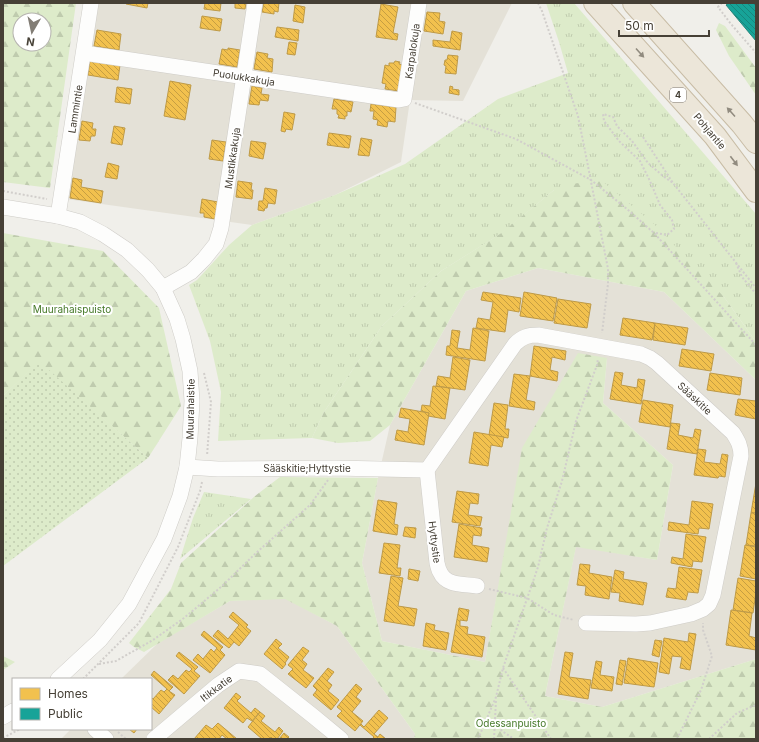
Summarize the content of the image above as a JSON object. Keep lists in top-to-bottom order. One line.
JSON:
{"streets":{"highway":["4","Pohjantie"],"street":["Karpalokuja","Puolukkakuja","Lammintie","Mustikkakuja","Sääskitie","Muurahaistie","Sääskitie;Hyttystie","Hyttystie","Itikkatie"]},"crossings":[["Karpalokuja","Puolukkakuja"],["Puolukkakuja","Lammintie"],["Puolukkakuja","Mustikkakuja"],["Lammintie","Muurahaistie"],["Mustikkakuja","Muurahaistie"],["Sääskitie","Sääskitie;Hyttystie"],["Sääskitie","Hyttystie"],["Muurahaistie","Sääskitie;Hyttystie"],["Sääskitie;Hyttystie","Hyttystie"]],"parks":["Muurahaispuisto","Odessanpuisto"],"legend":["Homes","Public"],"scale_bar":"50 m","north":"bottom"}
